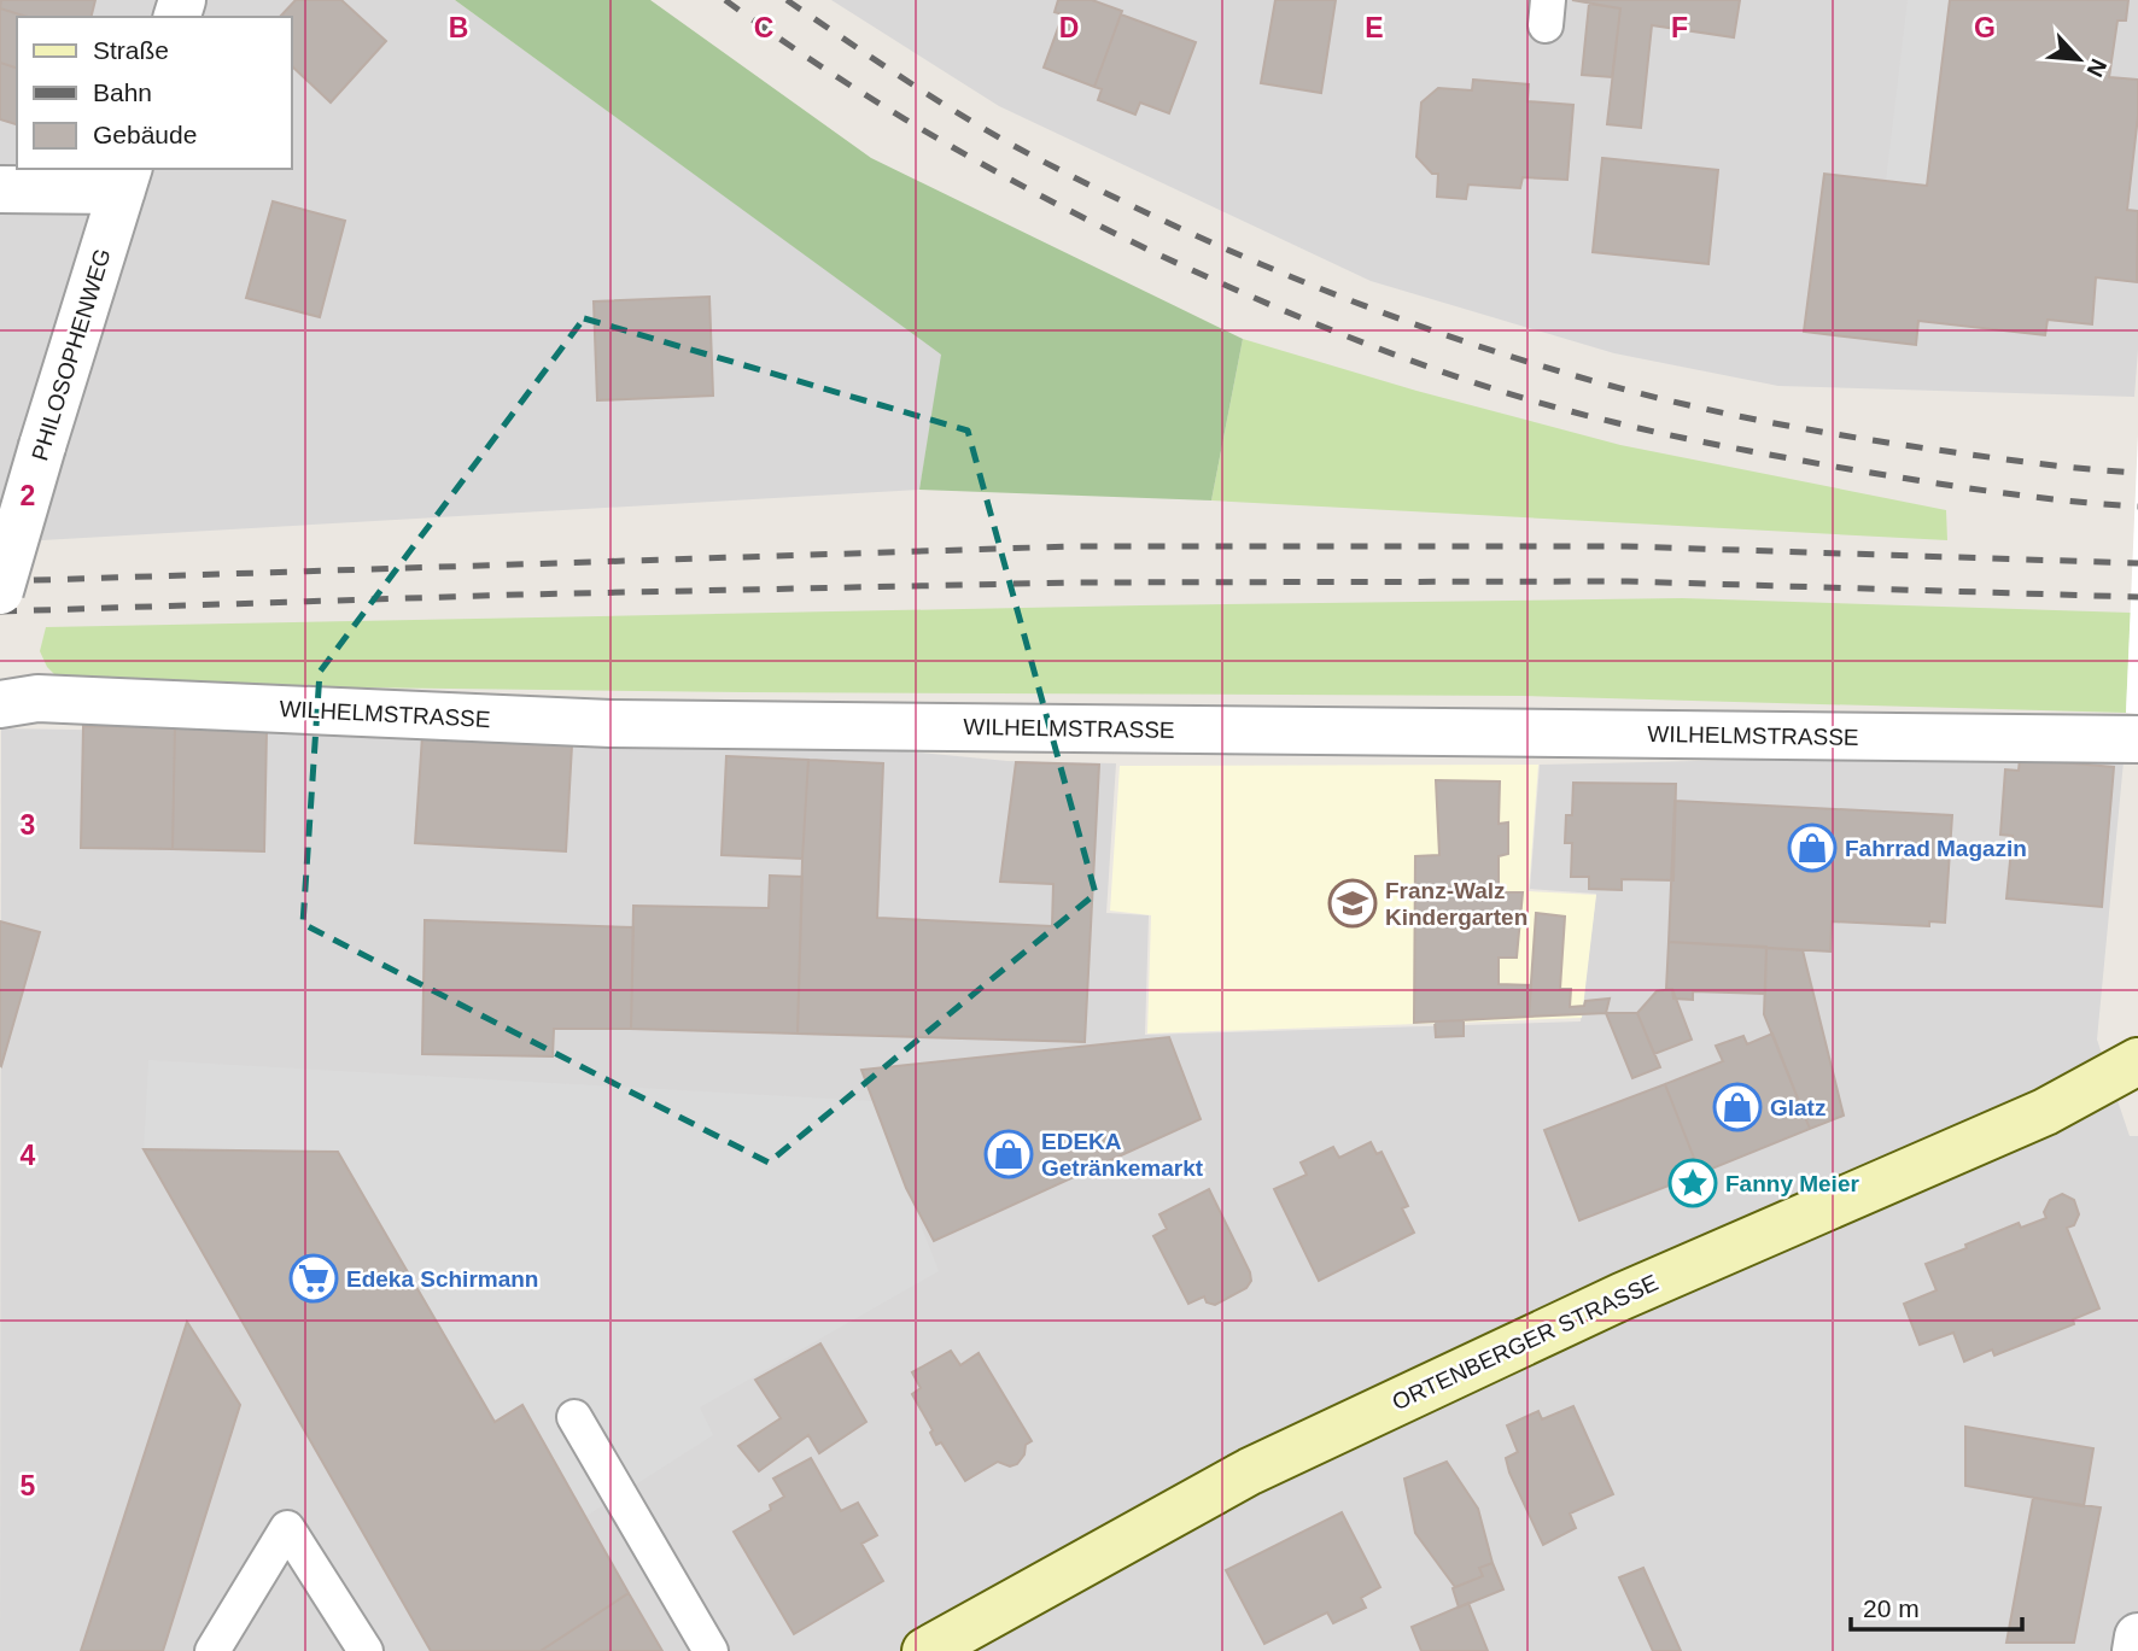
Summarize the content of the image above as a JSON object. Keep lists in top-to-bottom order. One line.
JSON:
{"streets":{"main road":["ORTENBERGER STRASSE"],"street":["PHILOSOPHENWEG","WILHELMSTRASSE"]},"places":{"shop":["Fahrrad Magazin","Glatz","EDEKA Getränkemarkt"],"school or university":["Franz-Walz Kindergarten"],"place":["Fanny Meier"],"supermarket":["Edeka Schirmann"]},"legend":["Straße","Bahn","Gebäude"],"scale_bar":"20 m","north":"bottom right","grid":{"columns":["B","C","D","E","F","G"],"rows":["2","3","4","5"]}}
